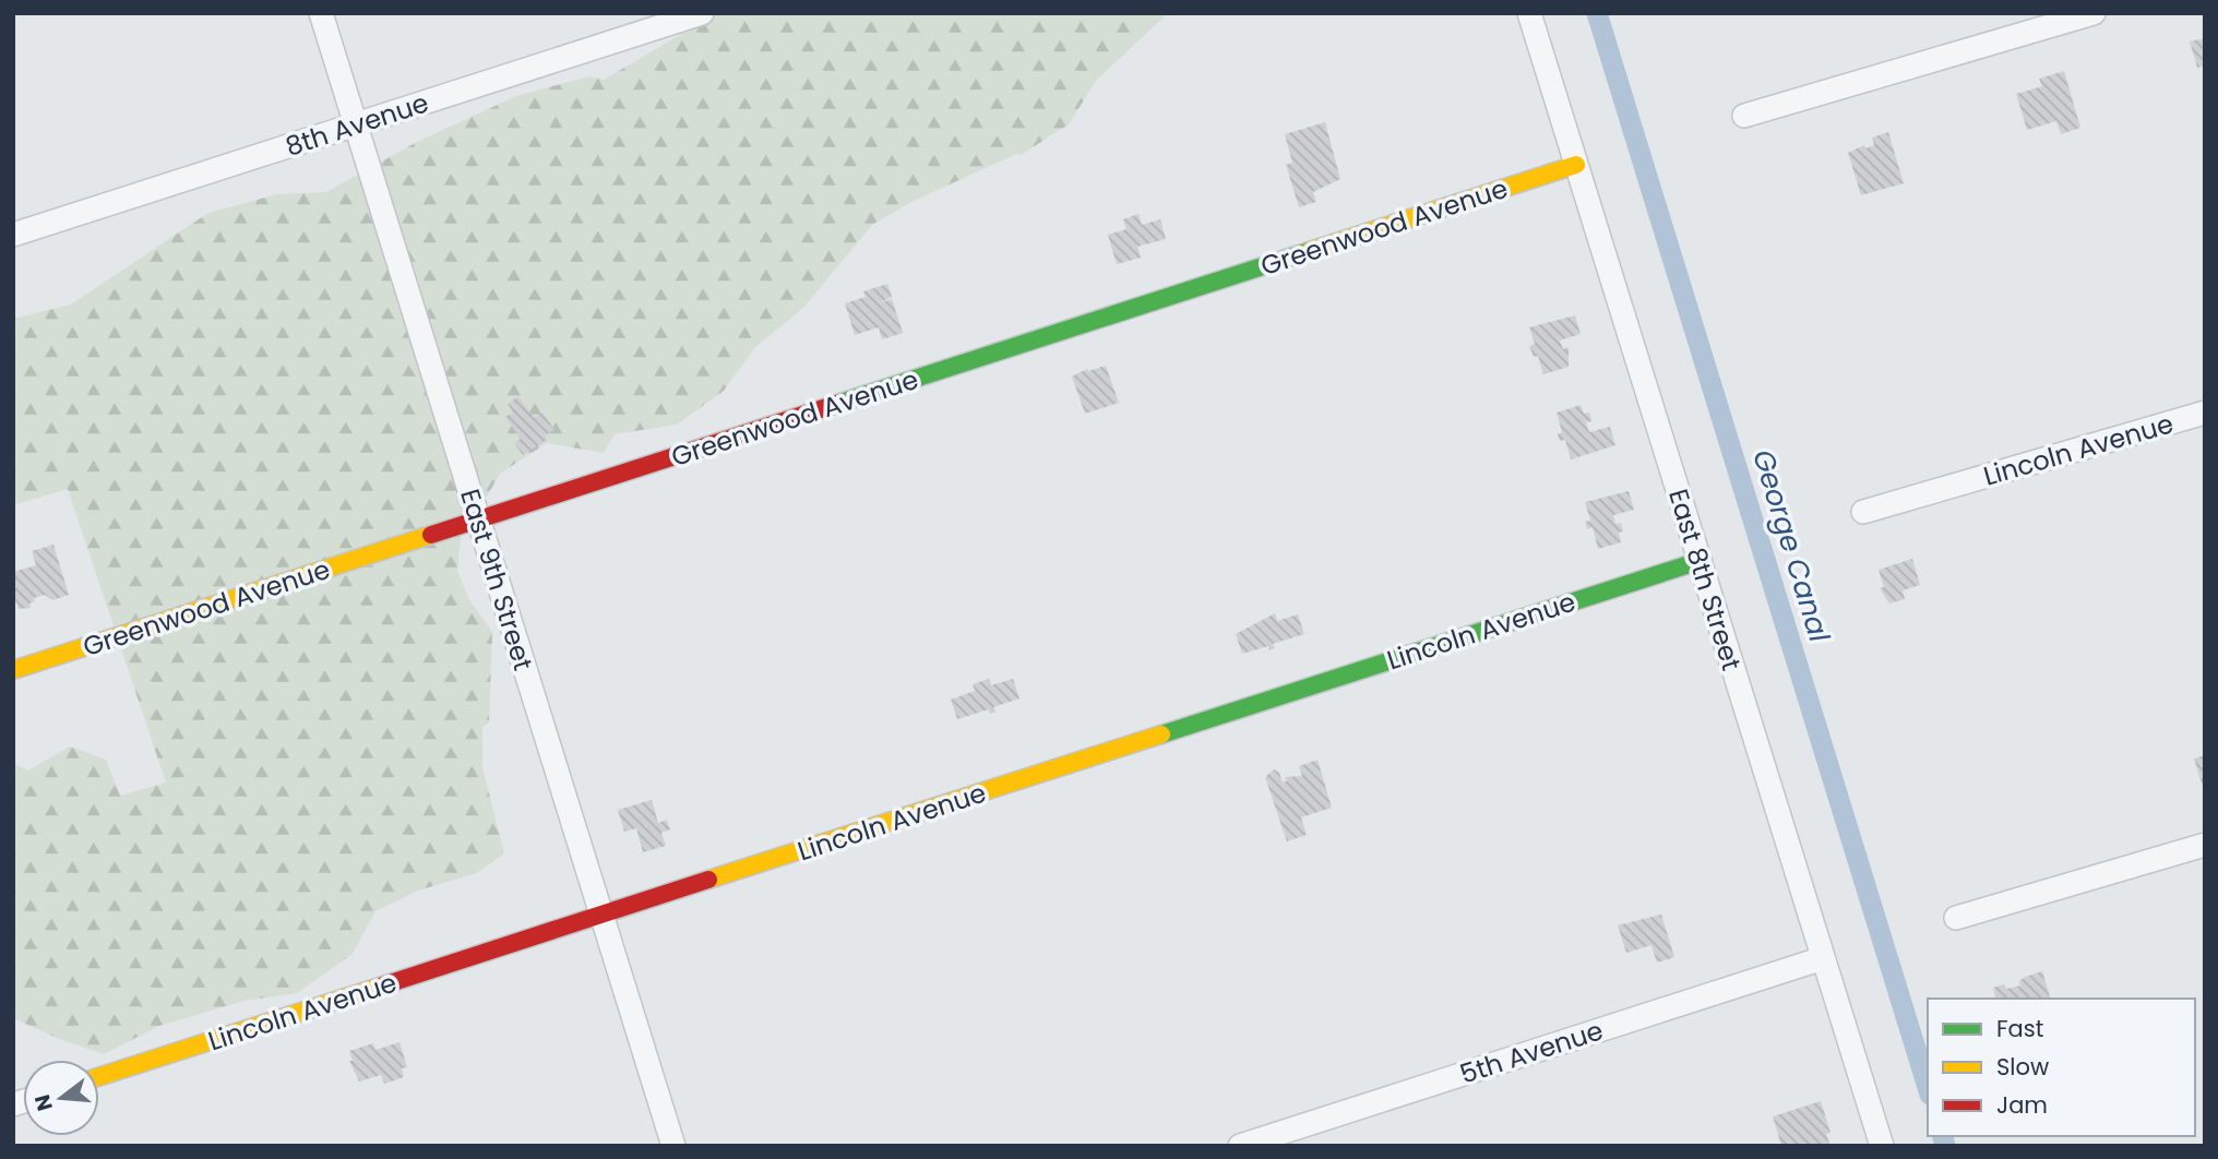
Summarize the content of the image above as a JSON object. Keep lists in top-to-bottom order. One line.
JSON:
{"streets":{"street":["8th Avenue","Greenwood Avenue","Lincoln Avenue","East 9th Street","East 8th Street","5th Avenue"]},"crossings":[["8th Avenue","East 9th Street"],["Greenwood Avenue","East 9th Street"],["Greenwood Avenue","East 8th Street"],["Lincoln Avenue","East 9th Street"],["Lincoln Avenue","East 8th Street"],["East 8th Street","5th Avenue"]],"water":["George Canal"],"legend":["Fast","Slow","Jam"],"north":"left"}
